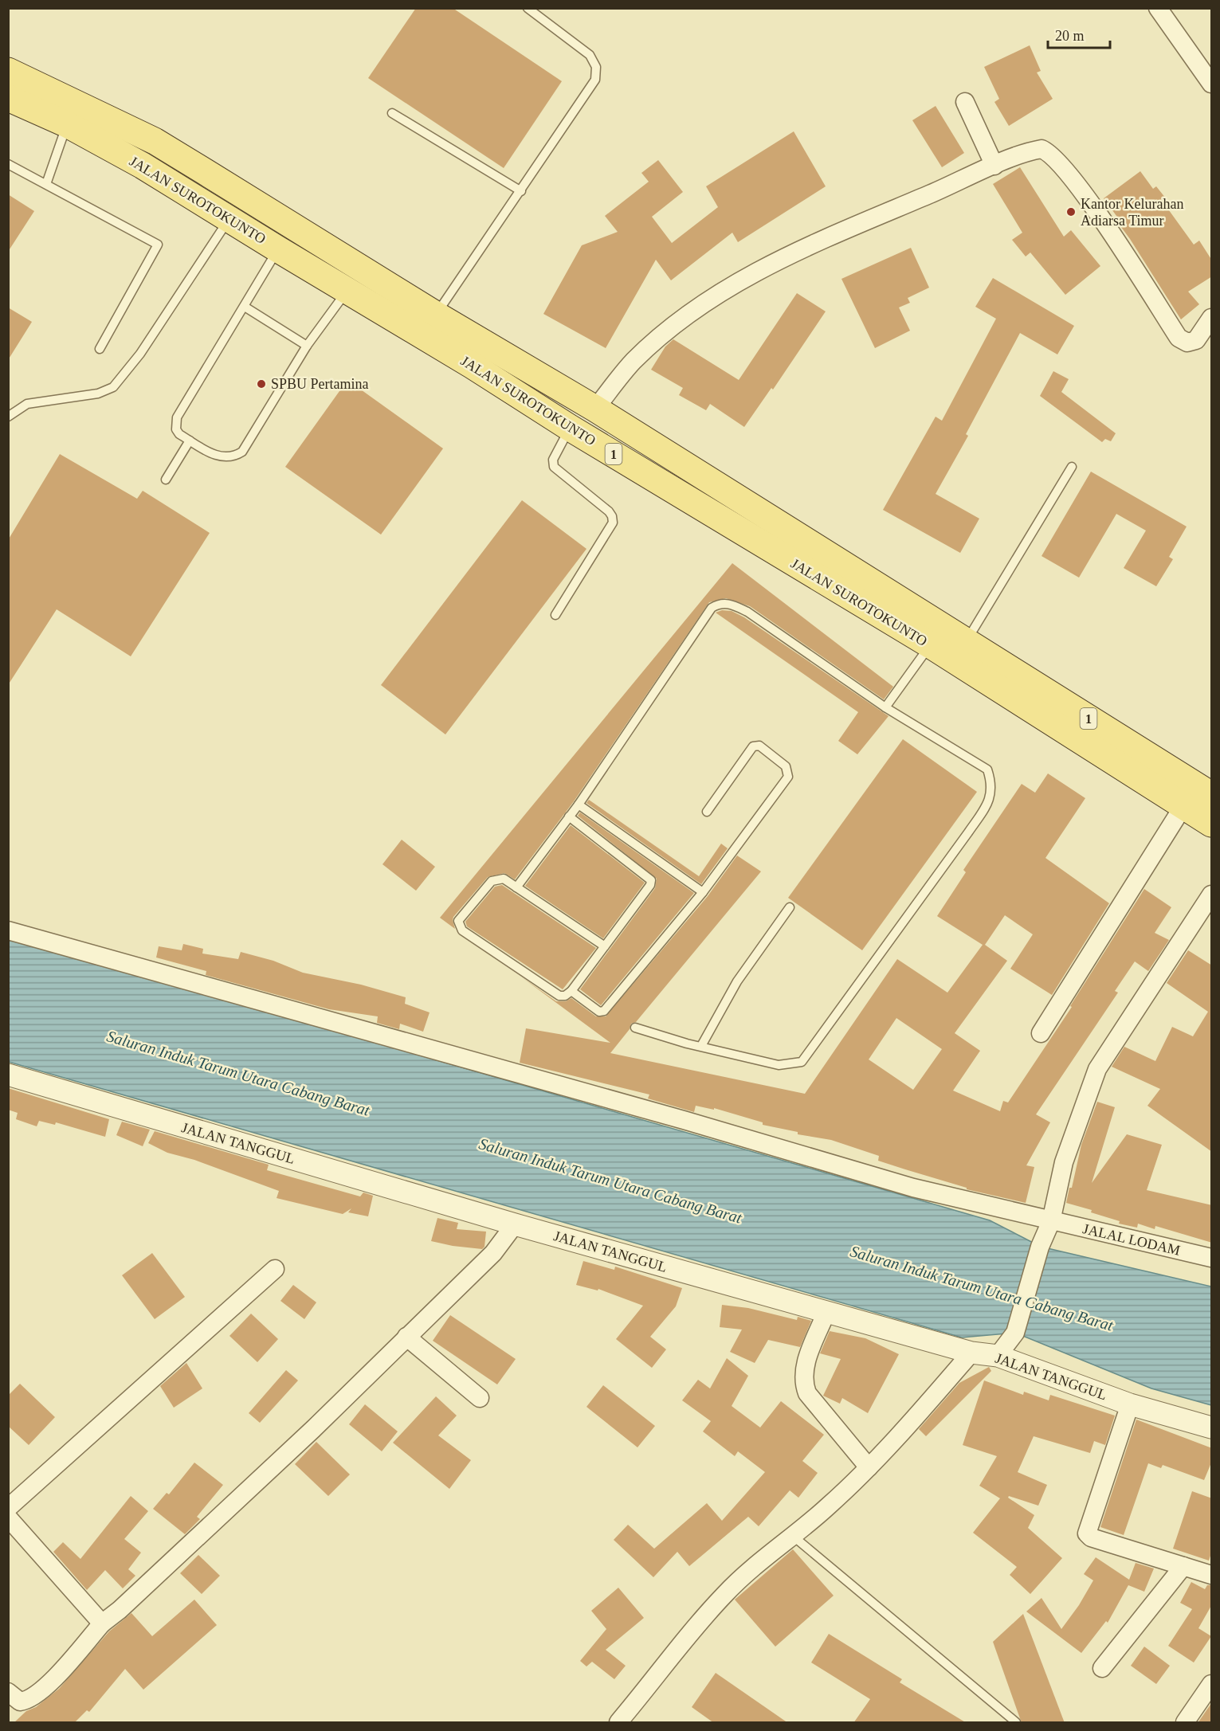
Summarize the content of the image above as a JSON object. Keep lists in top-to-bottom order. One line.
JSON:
{"streets":{"main road":["JALAN SUROTOKUNTO","1"],"street":["JALAN TANGGUL","JALAL LODAM"]},"water":["Saluran Induk Tarum Utara Cabang Barat"],"places":["Kantor Kelurahan Adiarsa Timur","SPBU Pertamina"],"scale_bar":"20 m"}
